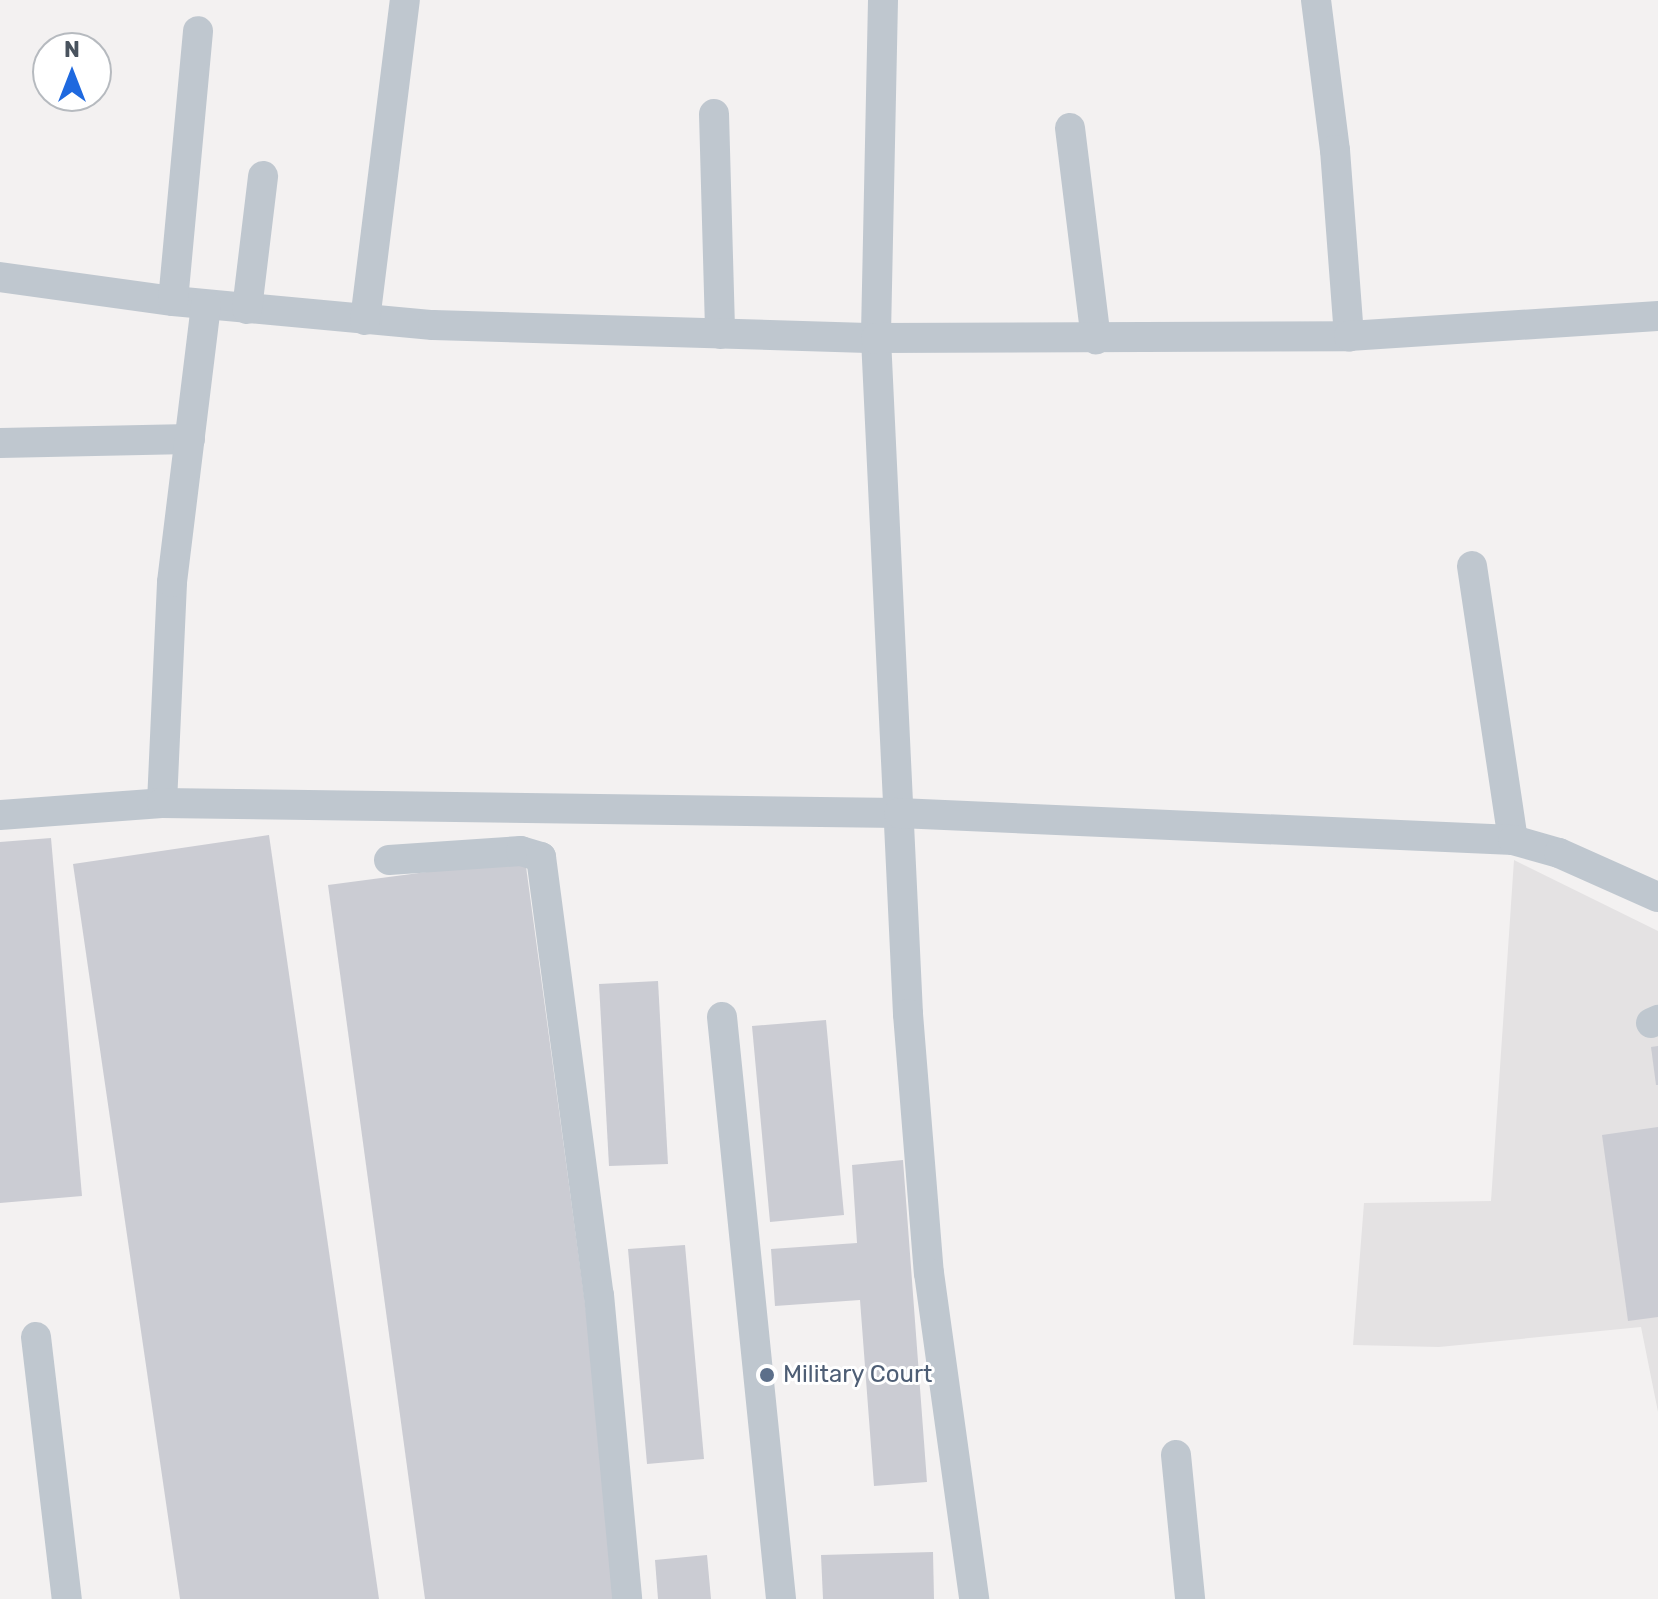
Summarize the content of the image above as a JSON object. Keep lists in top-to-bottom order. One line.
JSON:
{"places":["Military Court"],"north":"top"}
